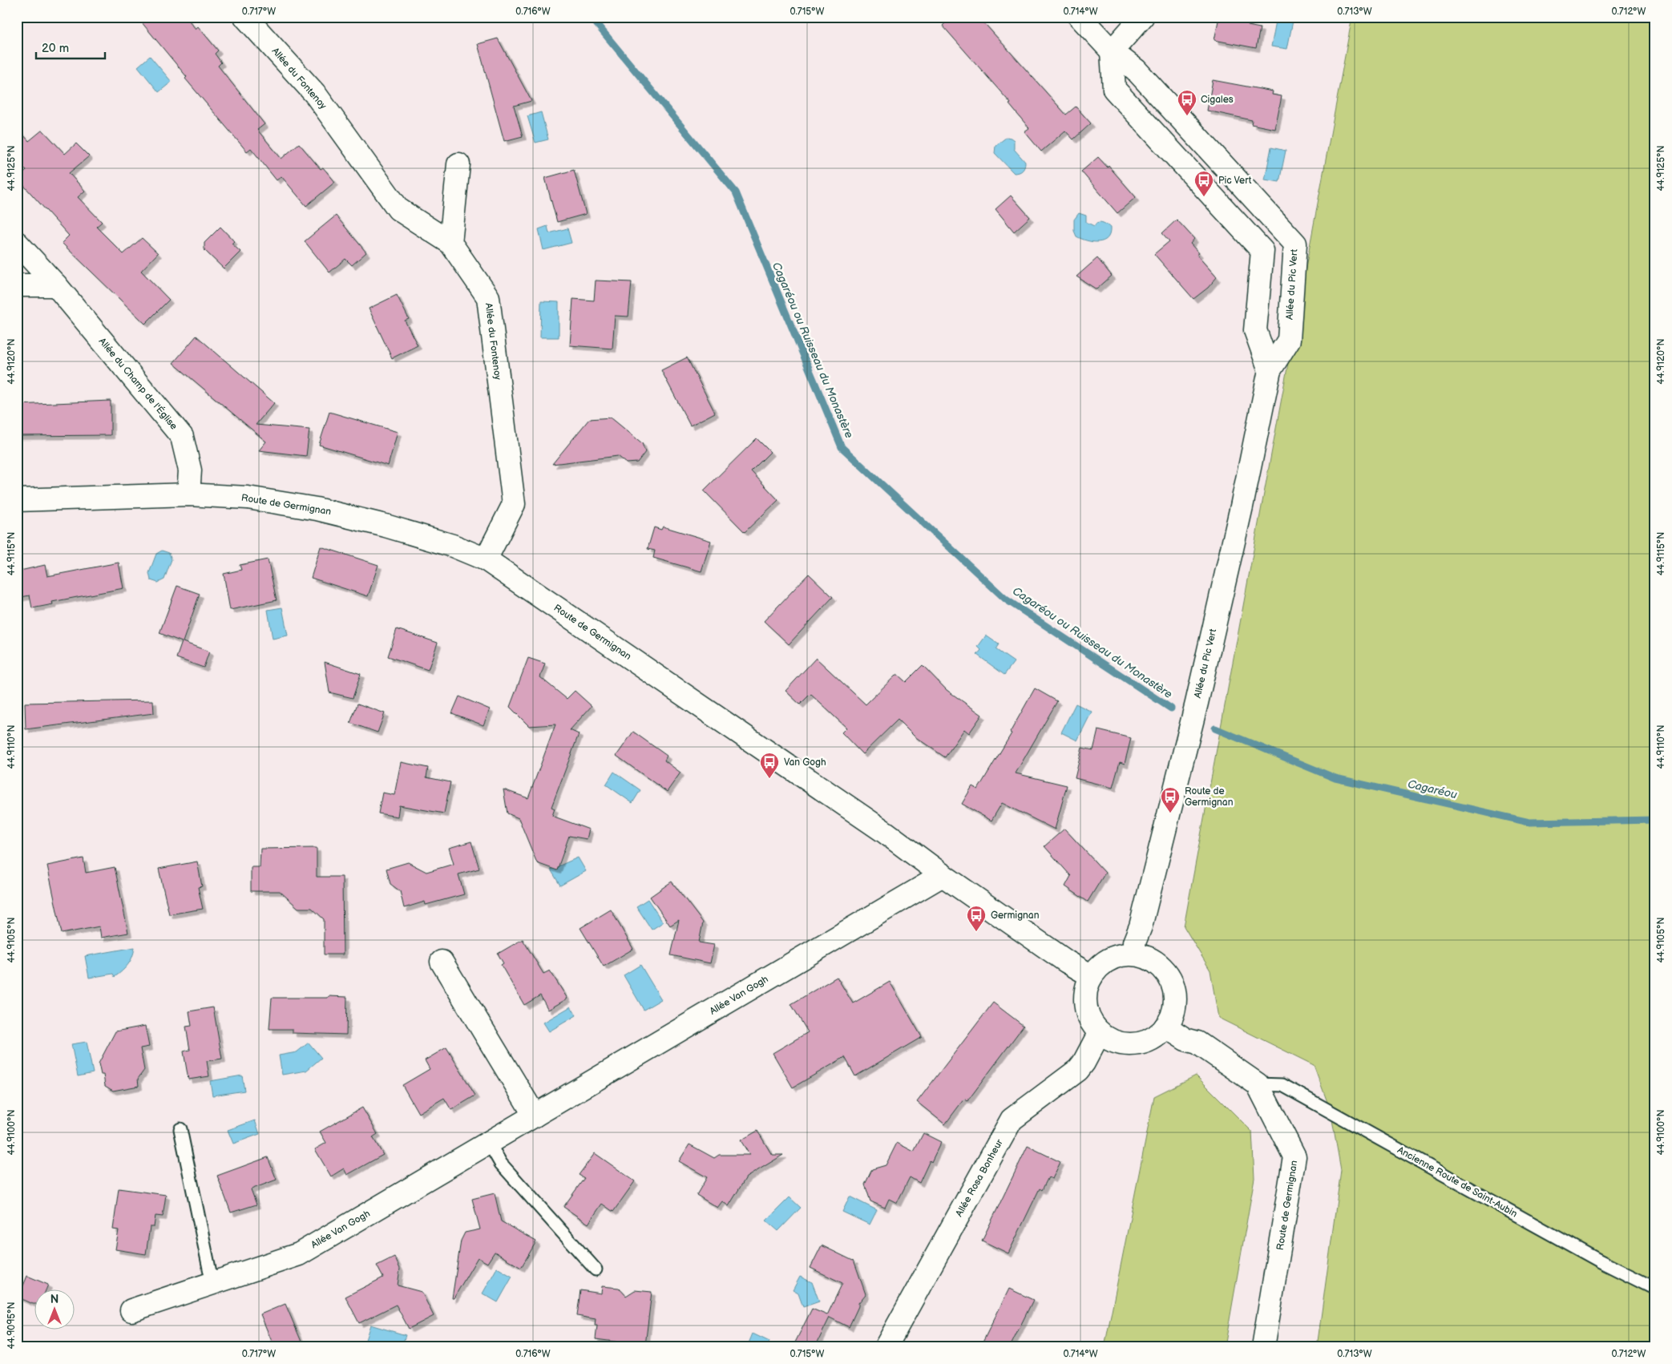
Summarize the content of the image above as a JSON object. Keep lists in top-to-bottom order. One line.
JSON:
{"streets":{"street":["Allée du Fontenoy","Allée du Pic Vert","Allée du Champ de l'Église","Route de Germignan","Allée Van Gogh","Allée Rosa Bonheur"],"lane":["Ancienne Route de Saint-Aubin"]},"crossings":[["Allée du Fontenoy","Route de Germignan"],["Allée du Pic Vert","Route de Germignan"],["Allée du Pic Vert","Allée Rosa Bonheur"],["Allée du Champ de l'Église","Route de Germignan"],["Route de Germignan","Allée Van Gogh"],["Route de Germignan","Allée Rosa Bonheur"],["Route de Germignan","Ancienne Route de Saint-Aubin"]],"water":["Cagaréou ou Ruisseau du Monastère","Cagaréou"],"places":{"bus stop":["Cigales","Pic Vert","Van Gogh","Route de Germignan","Germignan"]},"scale_bar":"20 m","north":"top","coordinates":["0.717°W","0.716°W","0.715°W","0.714°W","0.713°W","0.712°W","44.9125°N","44.9120°N","44.9115°N","44.9110°N","44.9105°N","44.9100°N","44.9095°N"]}
